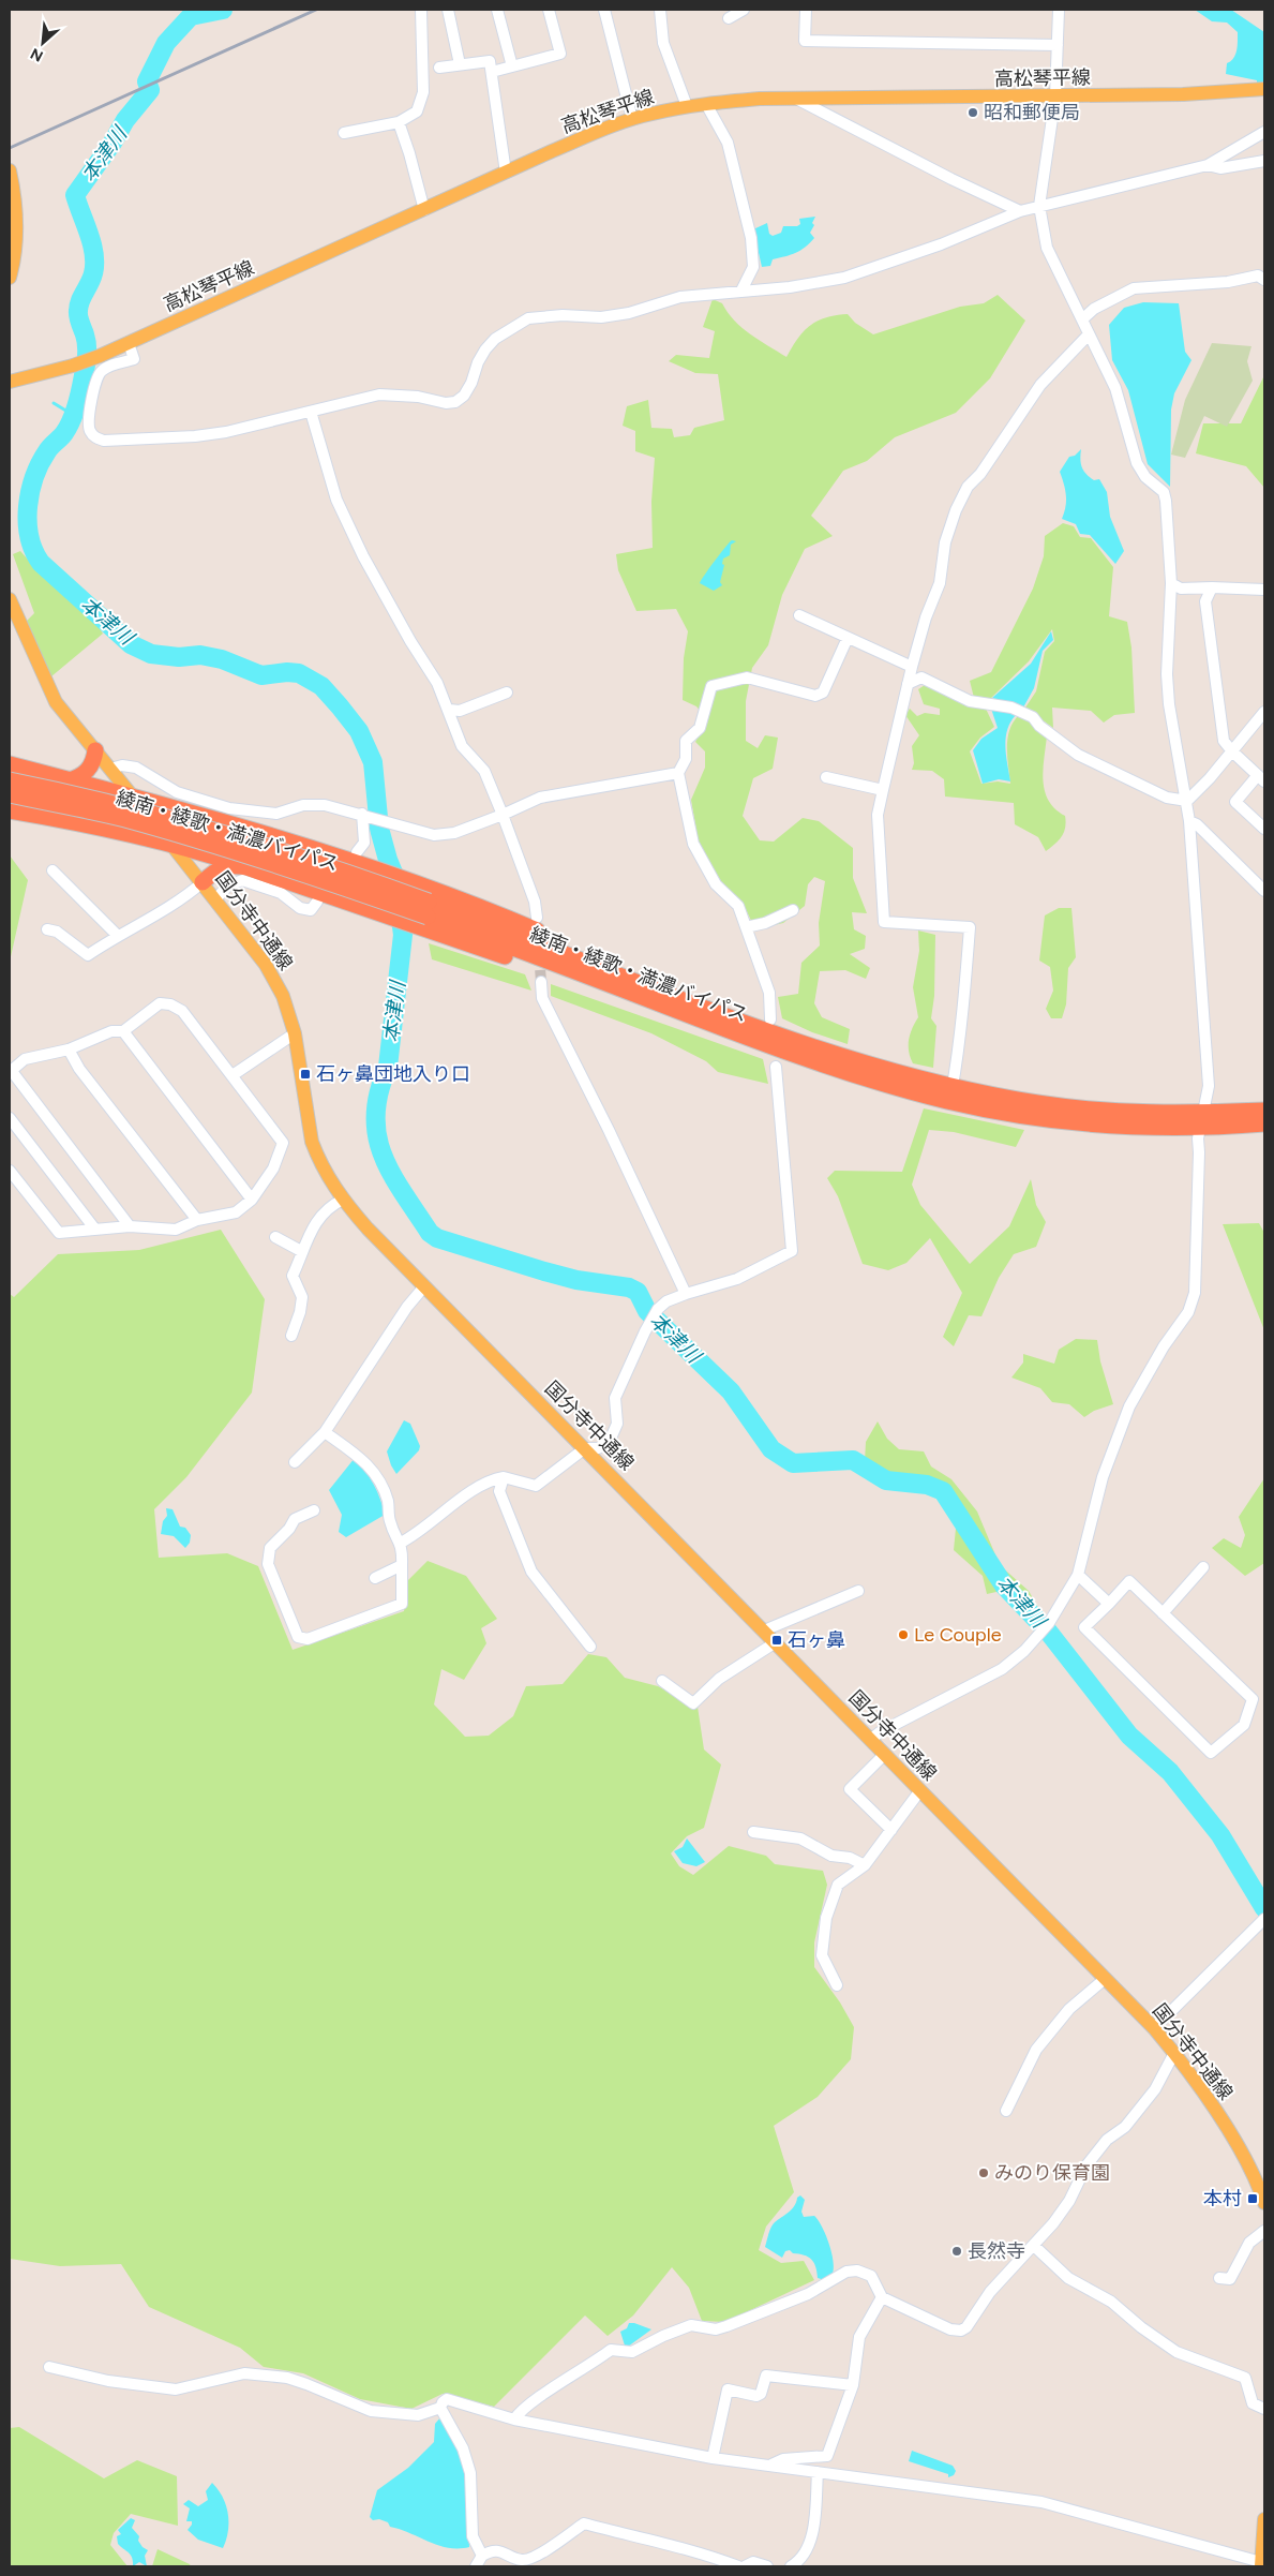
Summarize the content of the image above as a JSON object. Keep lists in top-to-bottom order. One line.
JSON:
{"streets":{"highway":["綾南・綾歌・満濃バイパス"],"main road":["高松琴平線","国分寺中通線"]},"water":["本津川"],"places":{"other":["昭和郵便局","Le Couple","みのり保育園","長然寺"],"transit":["石ヶ鼻団地入り口","石ヶ鼻","本村"]},"north":"bottom left"}
